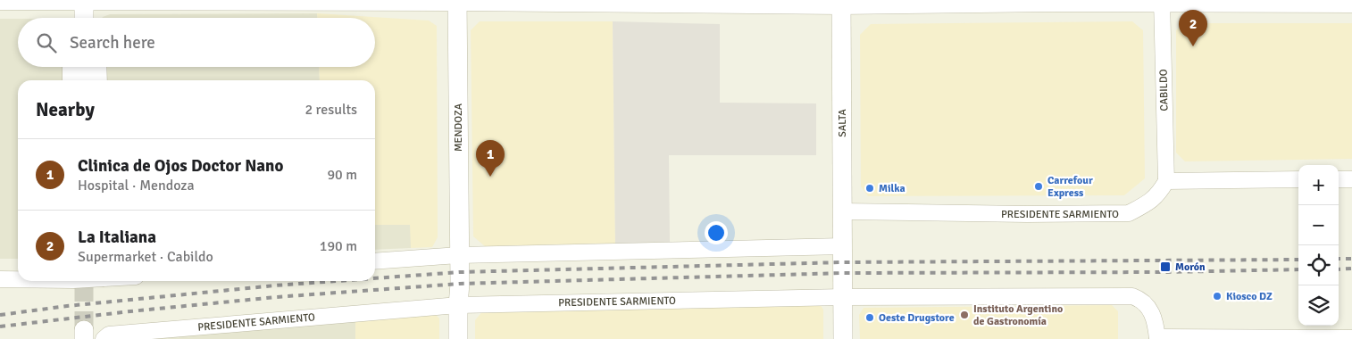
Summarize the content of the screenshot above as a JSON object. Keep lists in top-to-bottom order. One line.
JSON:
{"streets":{"street":["CABILDO","SALTA","MENDOZA","PRESIDENTE SARMIENTO"]},"crossings":[["CABILDO","PRESIDENTE SARMIENTO"],["SALTA","PRESIDENTE SARMIENTO"],["MENDOZA","PRESIDENTE SARMIENTO"]],"places":{"other":["Carrefour Express","Milka","Kiosco DZ","Instituto Argentino de Gastronomía","Oeste Drugstore"],"transit":["Morón"]},"page":{"pins":["2","1"],"search":"Search here","heading":["Nearby","2 results"],"list":[{"mark":"1","name":"Clinica de Ojos Doctor Nano","note":"Hospital · Mendoza","value":"90 m"},{"mark":"2","name":"La Italiana","note":"Supermarket · Cabildo","value":"190 m"}],"map_buttons":["+","−"]}}
